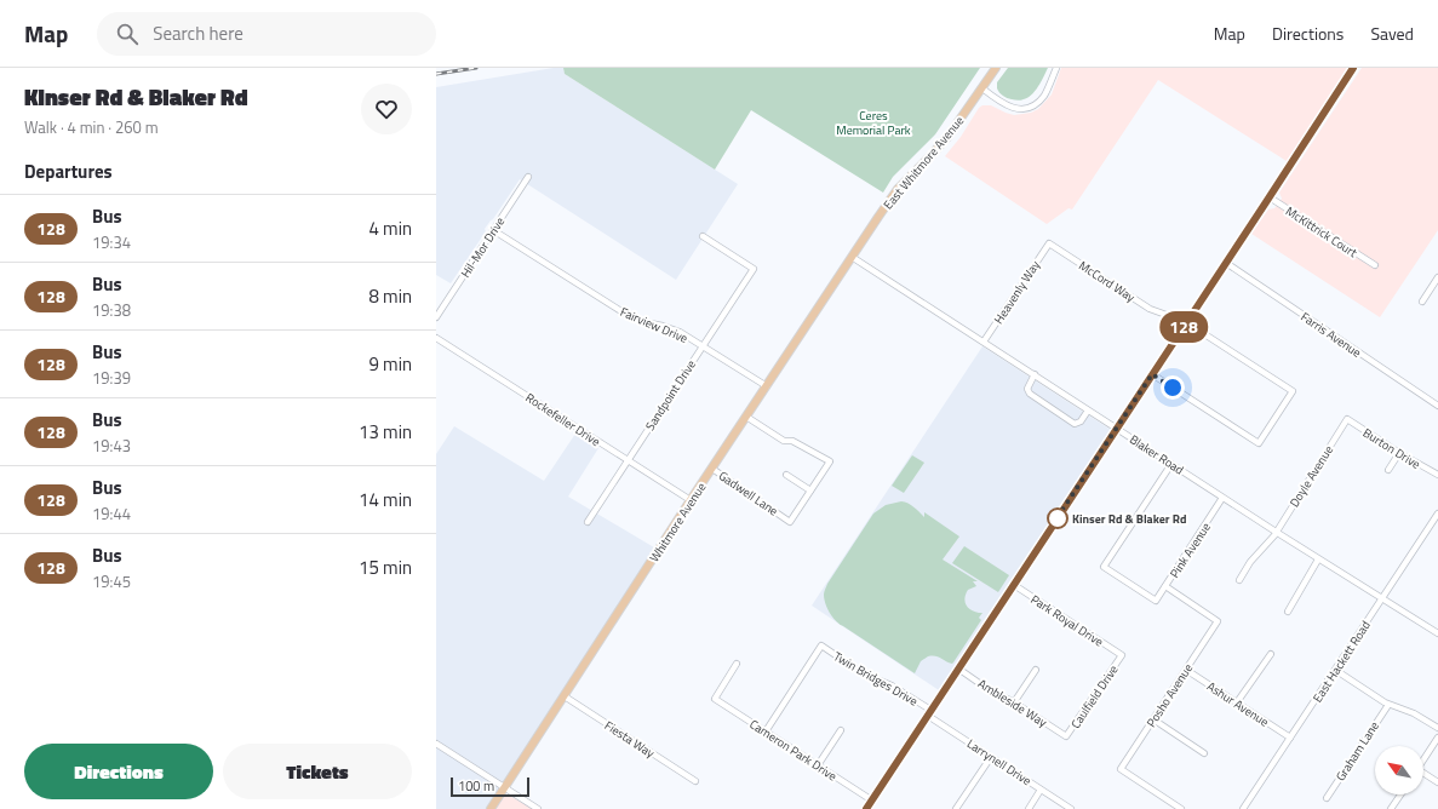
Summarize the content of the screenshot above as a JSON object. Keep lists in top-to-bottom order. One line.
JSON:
{"streets":{"main road":["East Whitmore Avenue","Whitmore Avenue"],"street":["McKittrick Court","Hil-Mor Drive","McCord Way","Heavenly Way","Fairview Drive","Farris Avenue","Sandpoint Drive","Rockefeller Drive","Burton Drive","Blaker Road","Doyle Avenue","Gadwell Lane","Pink Avenue","Park Royal Drive","East Hackett Road","Twin Bridges Drive","Posho Avenue","Caulfield Drive","Ambleside Way","Ashur Avenue","Fiesta Way","Cameron Park Drive","Graham Lane","Larrynell Drive"]},"crossings":[["East Whitmore Avenue","Blaker Road"],["East Whitmore Avenue","Whitmore Avenue"],["Hil-Mor Drive","Fairview Drive"],["McCord Way","Heavenly Way"],["Heavenly Way","Blaker Road"],["Fairview Drive","Sandpoint Drive"],["Fairview Drive","Whitmore Avenue"],["Sandpoint Drive","Rockefeller Drive"],["Rockefeller Drive","Whitmore Avenue"],["Burton Drive","Doyle Avenue"],["Blaker Road","Doyle Avenue"],["Blaker Road","Whitmore Avenue"],["Blaker Road","Pink Avenue"],["Blaker Road","East Hackett Road"],["Gadwell Lane","Whitmore Avenue"],["Whitmore Avenue","Fiesta Way"],["Pink Avenue","Posho Avenue"],["Park Royal Drive","Caulfield Drive"],["East Hackett Road","Ashur Avenue"],["Twin Bridges Drive","Cameron Park Drive"],["Twin Bridges Drive","Larrynell Drive"],["Posho Avenue","Ashur Avenue"],["Caulfield Drive","Ambleside Way"]],"parks":["Ceres Memorial Park"],"places":["Kinser Rd & Blaker Rd"],"lines":["bus line 128"],"scale_bar":"100 m","north":"top left","page":{"header":"Map","search":"Search here","nav":["Map","Directions","Saved"],"heading":[["Kinser Rd & Blaker Rd","Walk · 4 min · 260 m"],"Departures"],"on_map":"128","list":[{"mark":"128","name":"Bus","note":"19:34","value":"4 min"},{"mark":"128","name":"Bus","note":"19:38","value":"8 min"},{"mark":"128","name":"Bus","note":"19:39","value":"9 min"},{"mark":"128","name":"Bus","note":"19:43","value":"13 min"},{"mark":"128","name":"Bus","note":"19:44","value":"14 min"},{"mark":"128","name":"Bus","note":"19:45","value":"15 min"}],"buttons":["Directions","Tickets"],"scale":"100 m"}}
